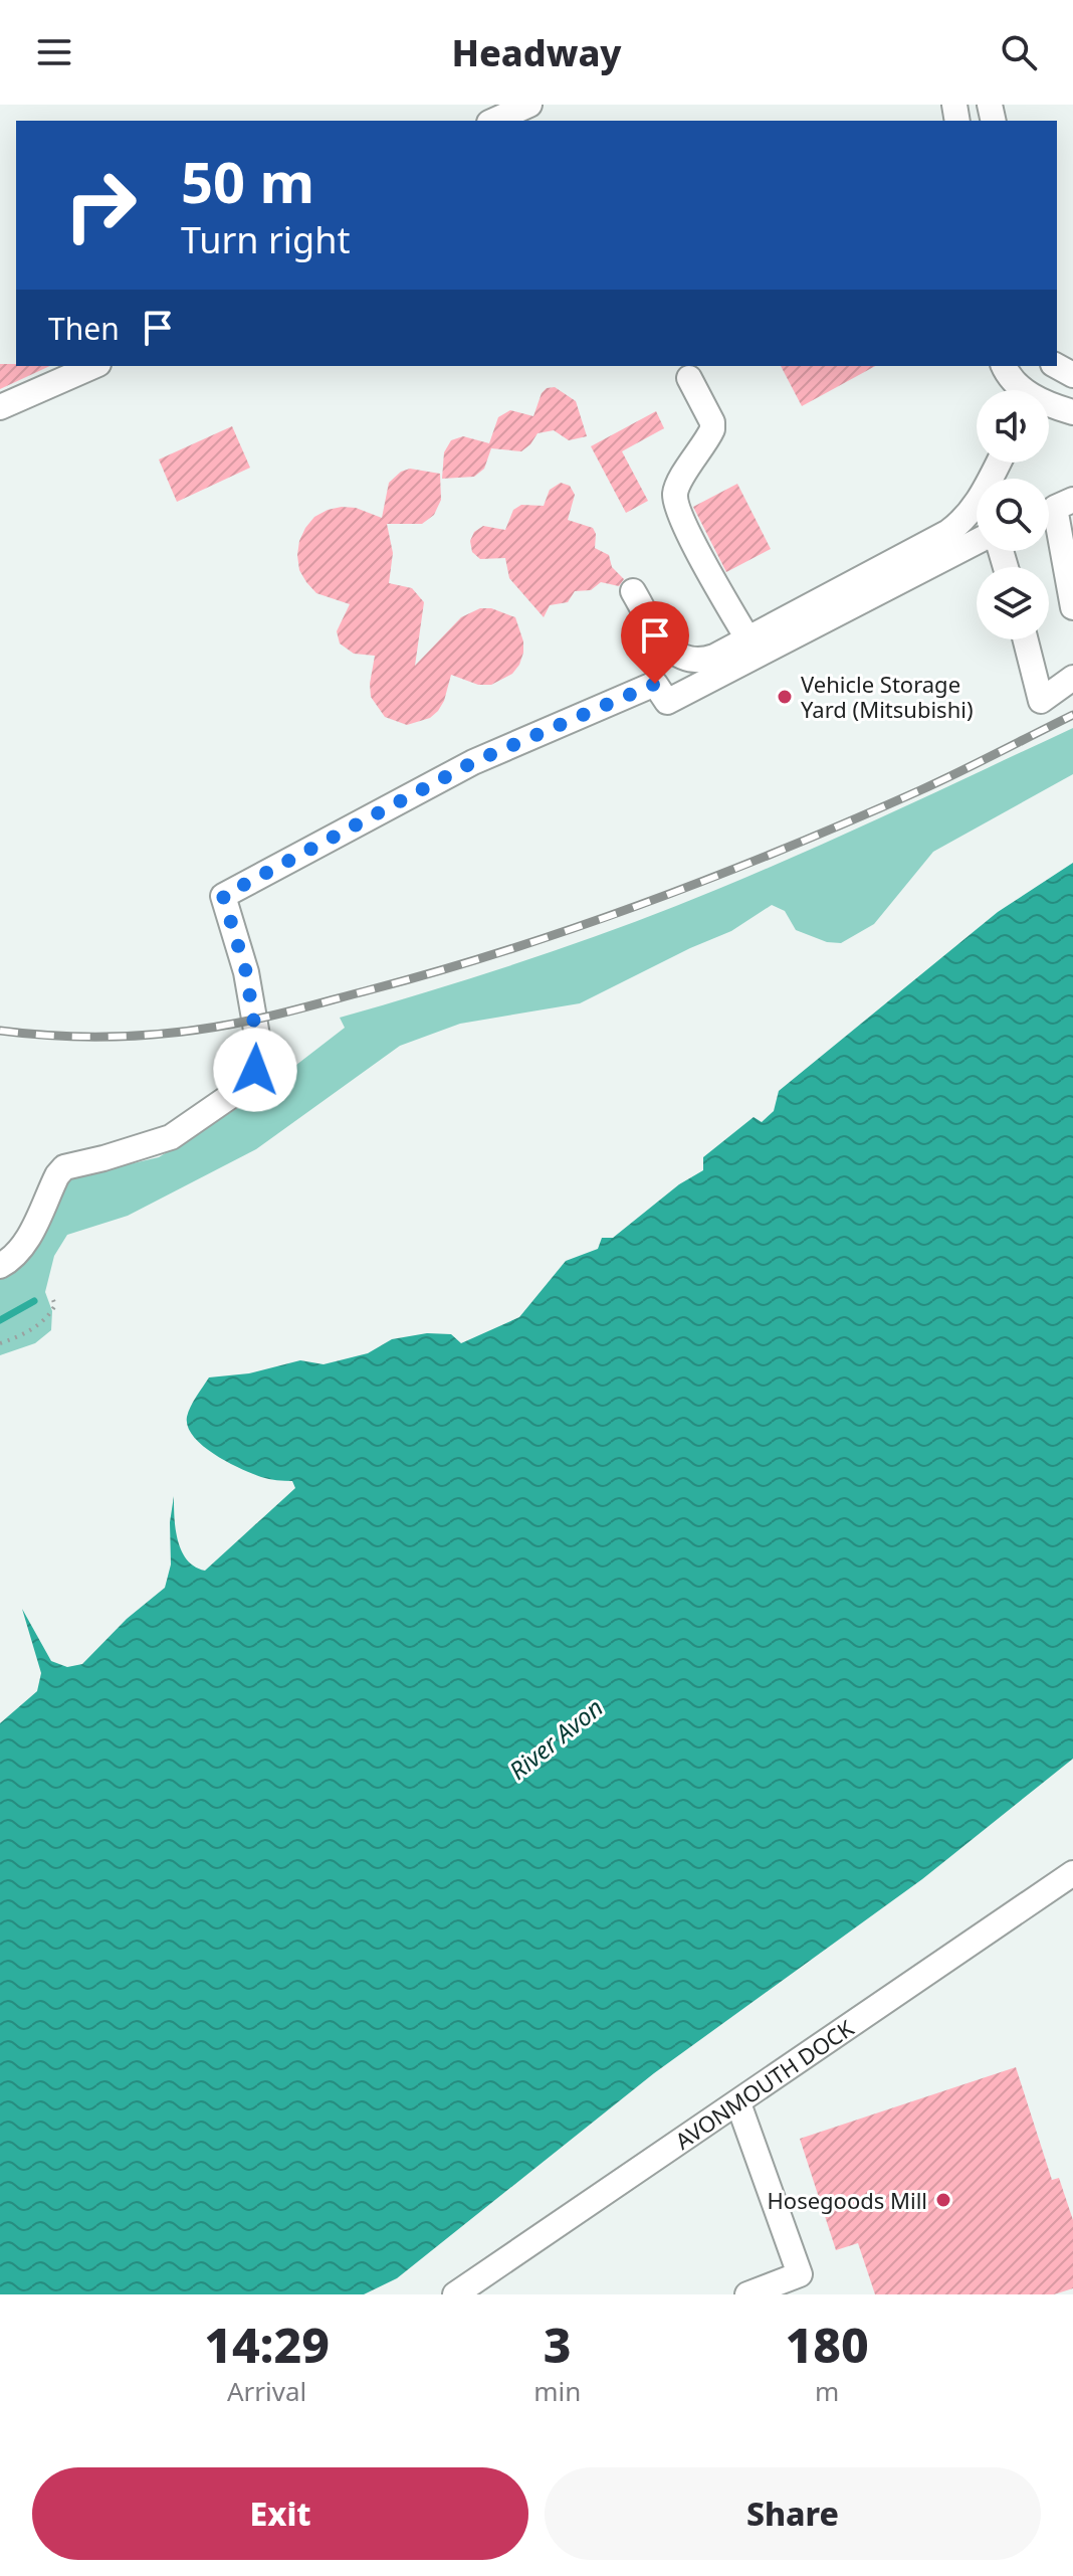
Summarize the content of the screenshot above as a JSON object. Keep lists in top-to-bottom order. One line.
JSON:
{"streets":{"lane":["AVONMOUTH DOCK"]},"water":["River Avon"],"places":["Vehicle Storage Yard (Mitsubishi)","Hosegoods Mill"],"page":{"header":"Headway","turn":["50 m","Turn right"],"then":"Then","eta":["14:29","Arrival","3","min","180","m"],"buttons":["Exit","Share"]}}
